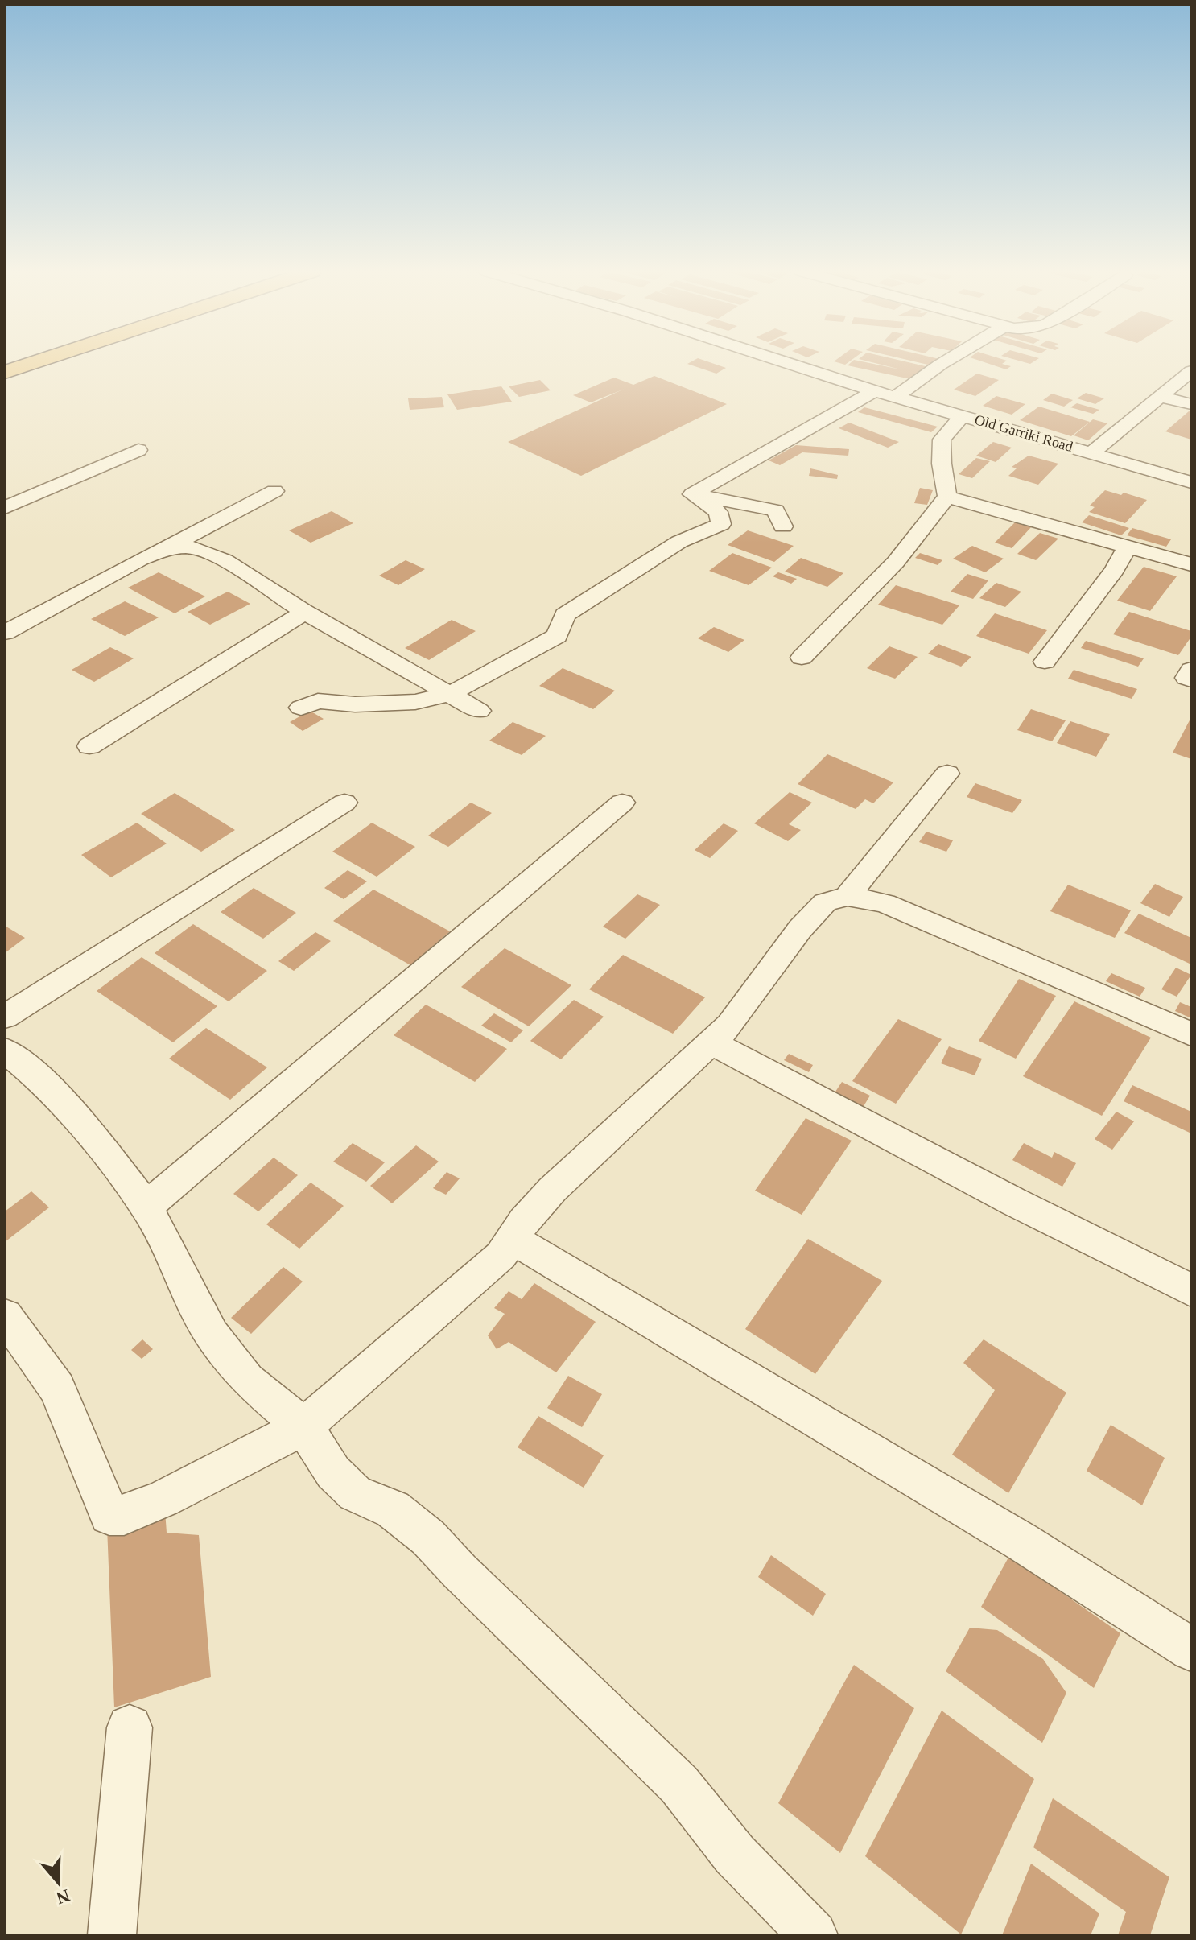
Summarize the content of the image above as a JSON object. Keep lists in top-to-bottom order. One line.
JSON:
{"streets":{"street":["Old Garriki Road"]},"north":"bottom"}
